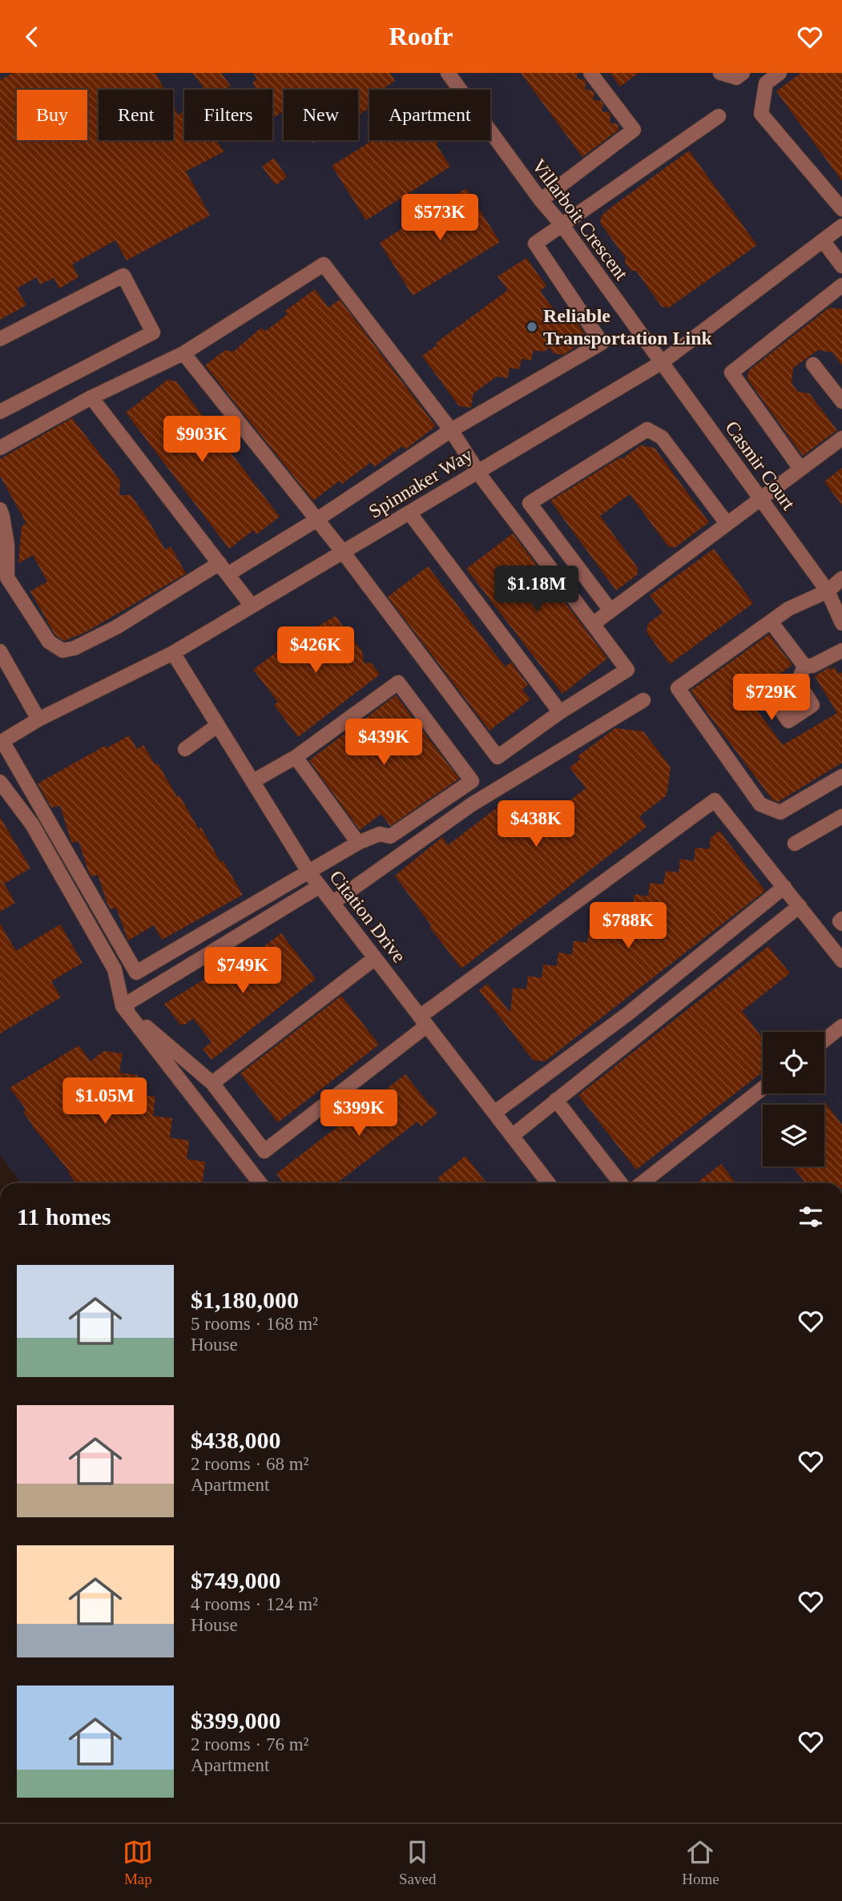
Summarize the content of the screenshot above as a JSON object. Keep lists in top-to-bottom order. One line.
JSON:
{"streets":{"street":["Villarboit Crescent","Casmir Court","Spinnaker Way","Citation Drive"]},"crossings":[["Villarboit Crescent","Casmir Court"],["Villarboit Crescent","Spinnaker Way"],["Casmir Court","Spinnaker Way"],["Spinnaker Way","Citation Drive"]],"places":["Reliable Transportation Link"],"page":{"header":"Roofr","chip":["Buy","Rent","Filters","New","Apartment"],"price":["$573K","$903K","$1.18M","$426K","$729K","$439K","$438K","$788K","$749K","$1.05M","$399K"],"heading":"11 homes","list":[{"name":"$1,180,000","note":"5 rooms · 168 m² · House"},{"name":"$438,000","note":"2 rooms · 68 m² · Apartment"},{"name":"$749,000","note":"4 rooms · 124 m² · House"},{"name":"$399,000","note":"2 rooms · 76 m² · Apartment"}],"tabs":["Map","Saved","Home"]}}
